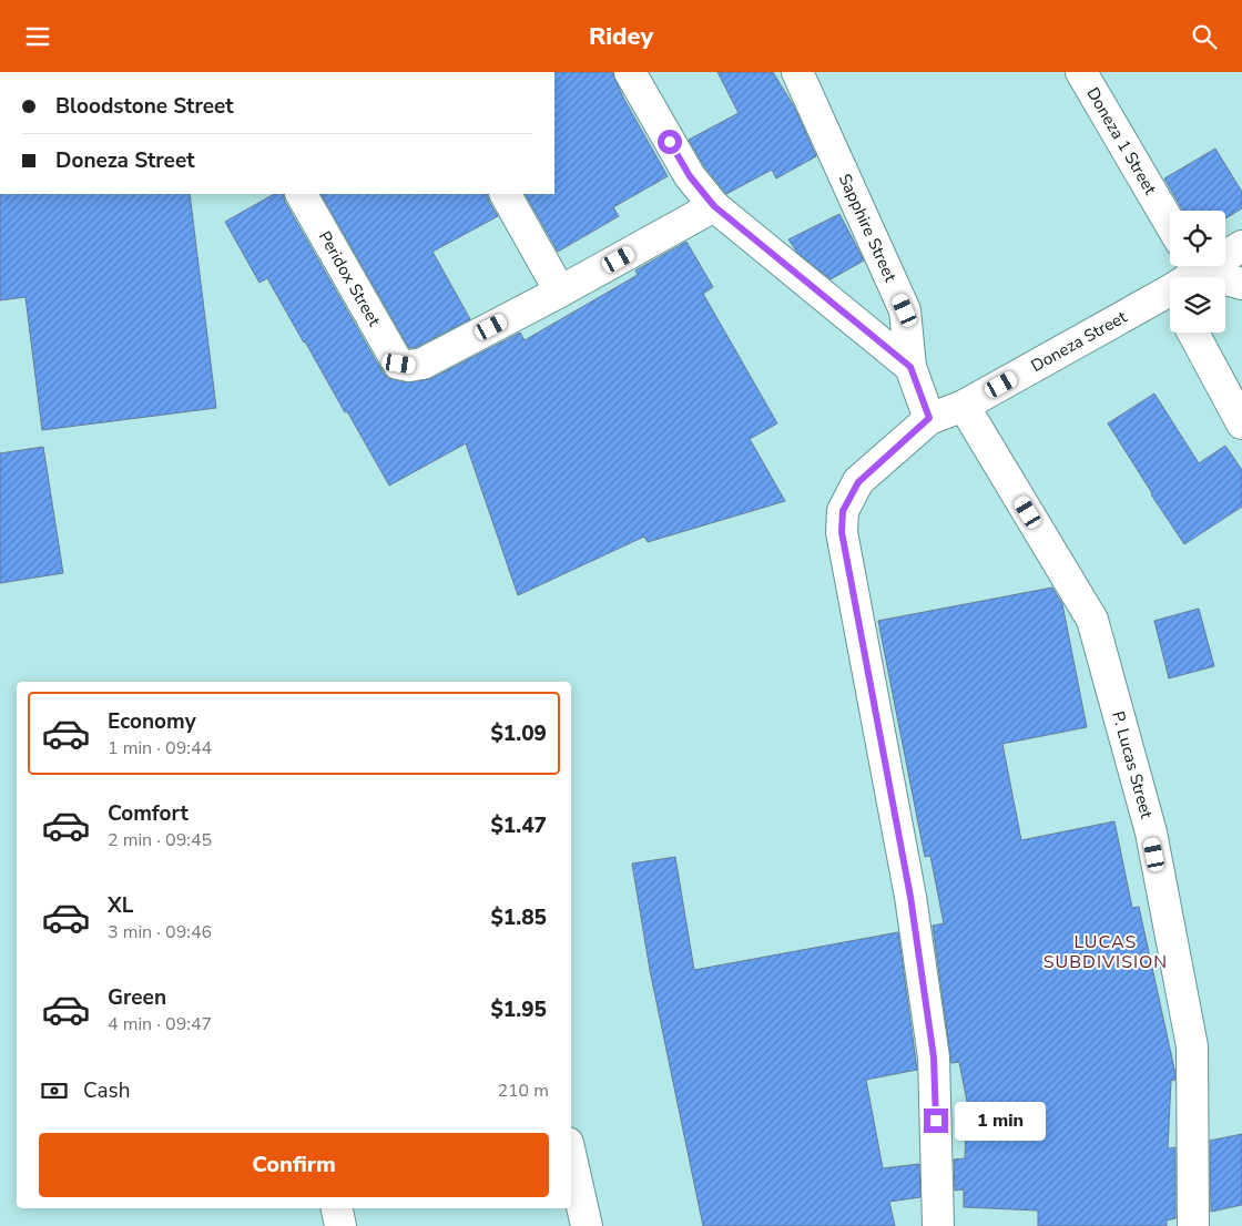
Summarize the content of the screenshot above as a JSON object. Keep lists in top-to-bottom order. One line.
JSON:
{"streets":{"street":["Doneza 1 Street","Sapphire Street","Peridox Street","Doneza Street","P. Lucas Street"]},"crossings":[["Sapphire Street","Doneza Street"],["Doneza Street","P. Lucas Street"]],"districts":["LUCAS SUBDIVISION"],"page":{"header":"Ridey","banner":["Bloodstone Street","Doneza Street"],"list":[{"name":"Economy","note":"1 min · 09:44","value":"$1.09"},{"name":"Comfort","note":"2 min · 09:45","value":"$1.47"},{"name":"XL","note":"3 min · 09:46","value":"$1.85"},{"name":"Green","note":"4 min · 09:47","value":"$1.95"}],"pay":["Cash","210 m"],"bubble":"1 min","buttons":"Confirm"}}
